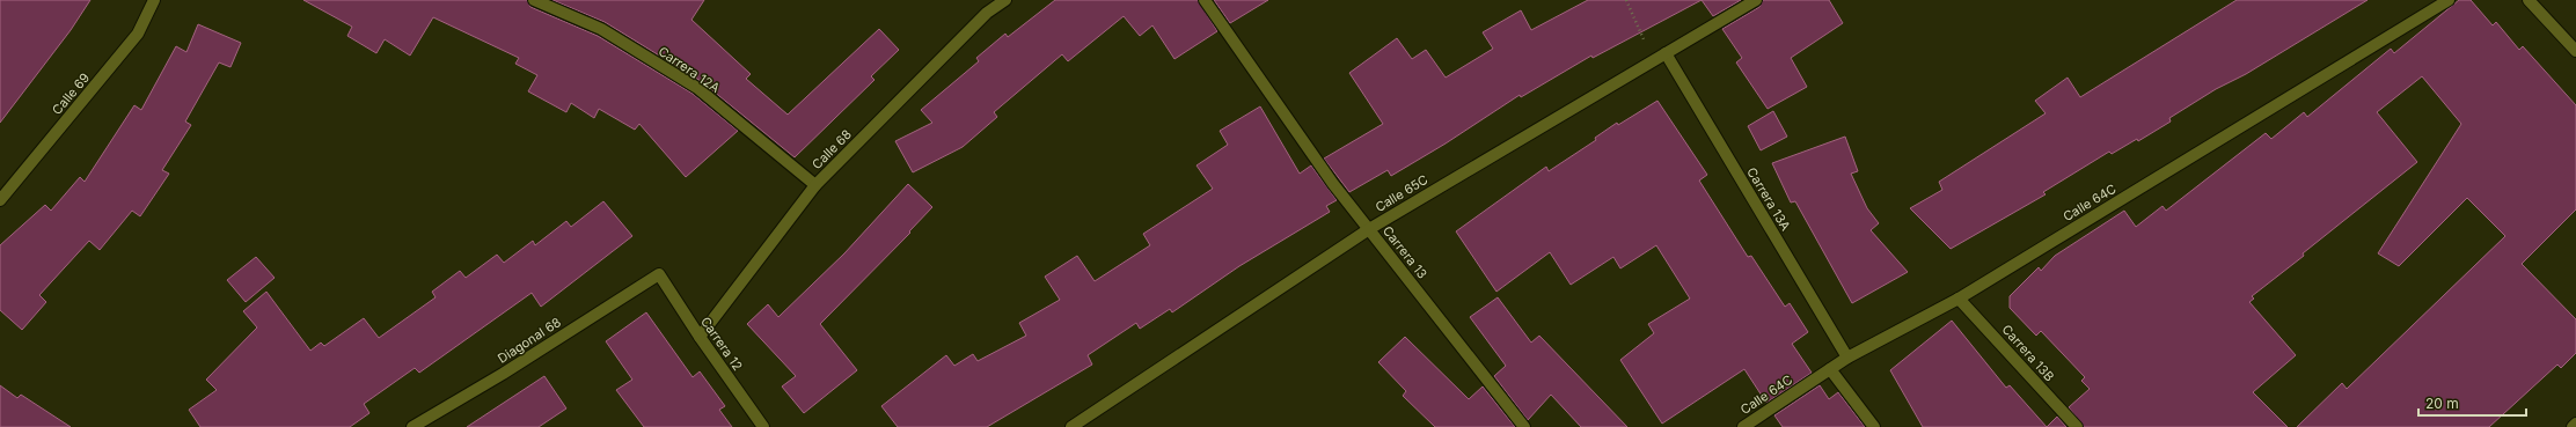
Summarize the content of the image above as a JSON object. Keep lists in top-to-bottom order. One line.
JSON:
{"streets":{"street":["Carrera 12A","Calle 69","Calle 68","Calle 65C","Carrera 13A","Calle 64C","Carrera 13","Diagonal 68","Carrera 12","Carrera 13B"]},"crossings":[["Carrera 12A","Calle 68"],["Calle 68","Carrera 12"],["Calle 65C","Carrera 13A"],["Calle 65C","Carrera 13"],["Carrera 13A","Calle 64C"],["Calle 64C","Carrera 13B"],["Diagonal 68","Carrera 12"]],"scale_bar":"20 m"}
